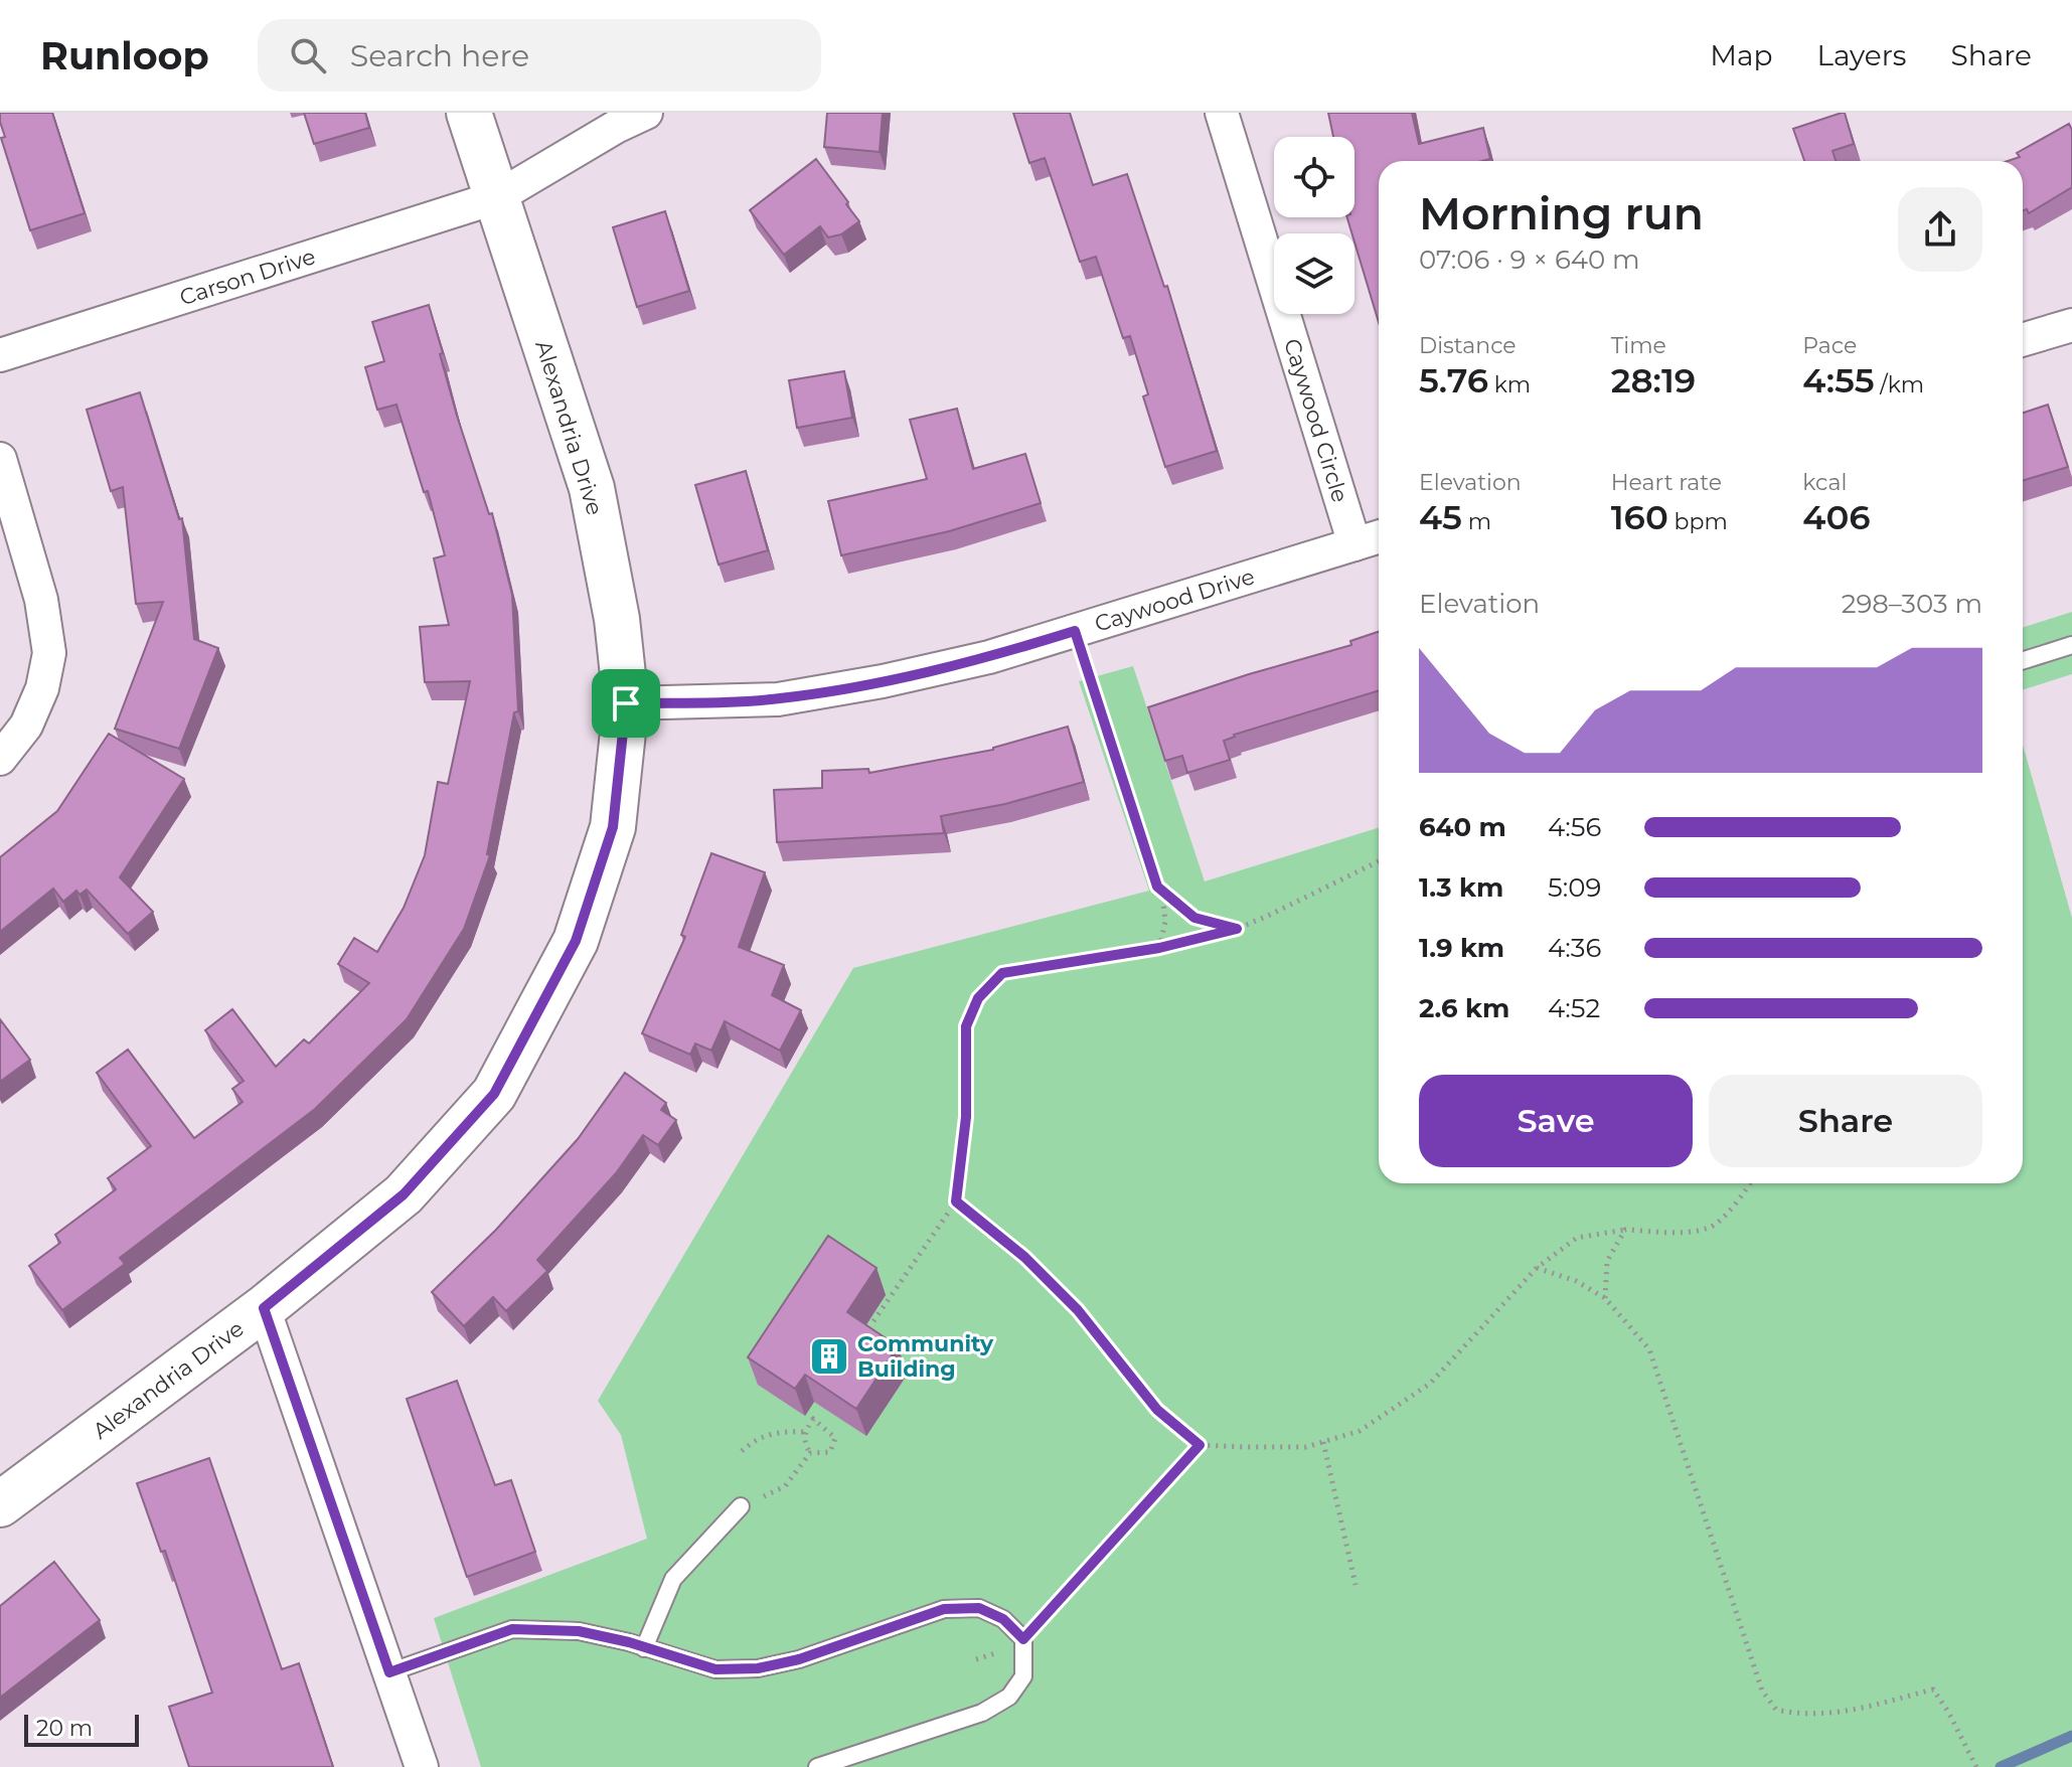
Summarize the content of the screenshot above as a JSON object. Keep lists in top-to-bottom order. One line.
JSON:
{"streets":{"street":["Carson Drive","Caywood Circle","Alexandria Drive","Caywood Drive"]},"crossings":[["Carson Drive","Alexandria Drive"],["Caywood Circle","Caywood Drive"],["Alexandria Drive","Caywood Drive"]],"places":{"building":["Community Building"]},"scale_bar":"20 m","page":{"header":"Runloop","search":"Search here","nav":["Map","Layers","Share"],"heading":["Morning run","07:06 · 9 × 640 m"],"stats":[["Distance","5.76 km"],["Time","28:19"],["Pace","4:55 /km"],["Elevation","45 m"],["Heart rate","160 bpm"],["kcal","406"]],"chart":["Elevation","298–303 m"],"list":[{"name":"640 m","note":"4:56"},{"name":"1.3 km","note":"5:09"},{"name":"1.9 km","note":"4:36"},{"name":"2.6 km","note":"4:52"}],"buttons":["Save","Share"],"scale":"20 m"}}
